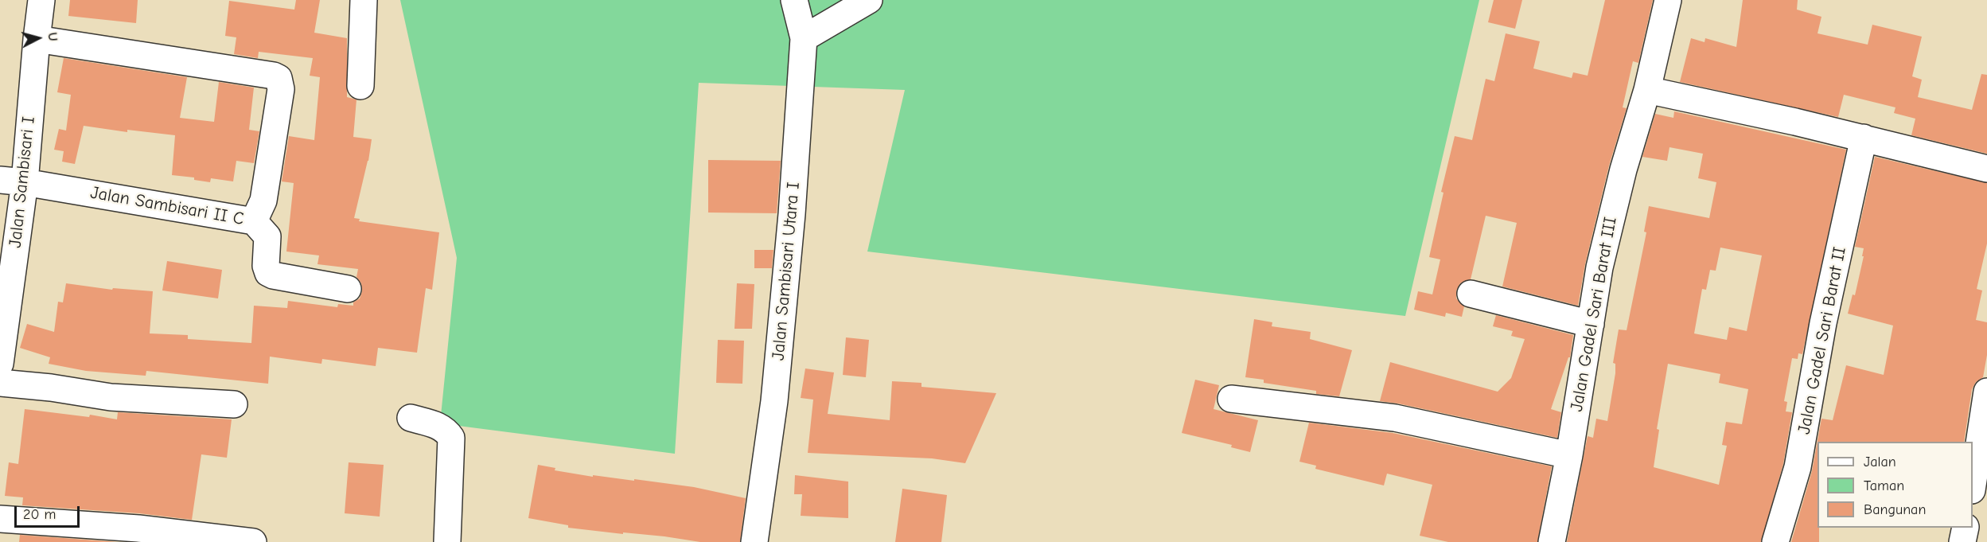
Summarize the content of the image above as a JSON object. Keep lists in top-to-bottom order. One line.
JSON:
{"streets":{"street":["Jalan Sambisari I","Jalan Sambisari II C","Jalan Sambisari Utara I","Jalan Gadel Sari Barat III","Jalan Gadel Sari Barat II"]},"crossings":[["Jalan Sambisari I","Jalan Sambisari II C"]],"legend":["Jalan","Taman","Bangunan"],"scale_bar":"20 m","north":"right"}
